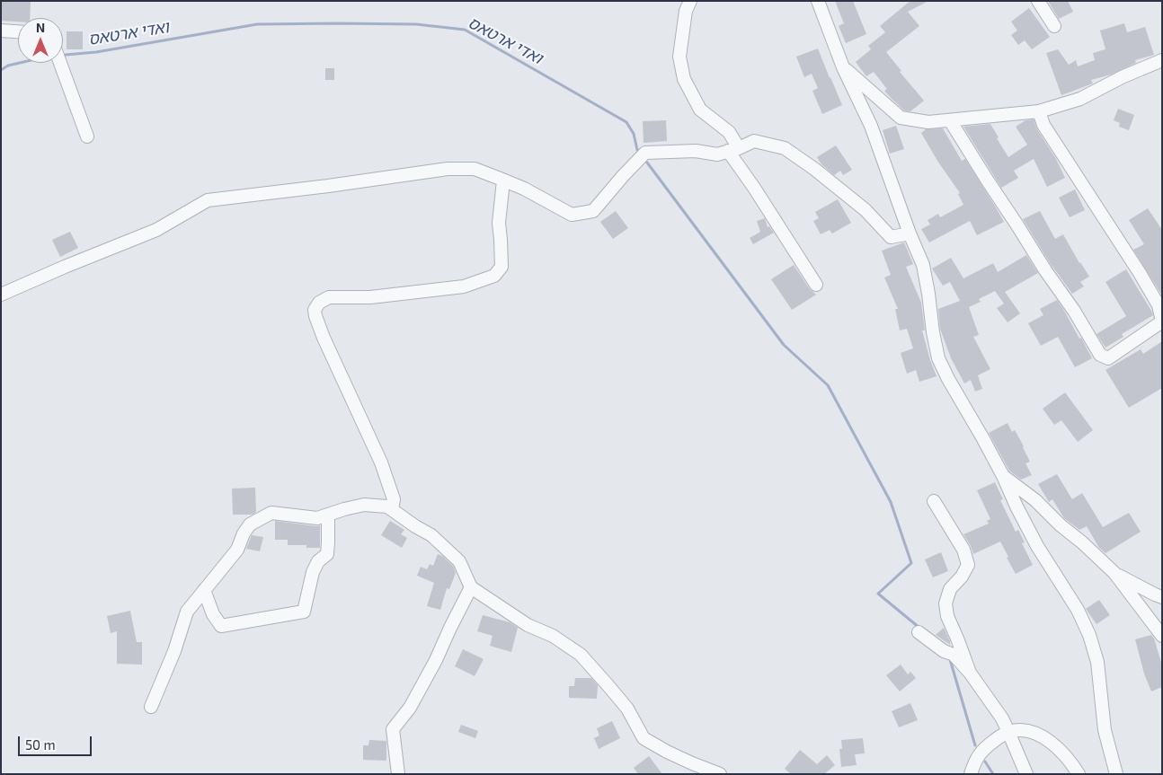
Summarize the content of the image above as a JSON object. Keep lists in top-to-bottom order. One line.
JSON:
{"water":["ואדי ארטאס"],"scale_bar":"50 m","north":"top"}
